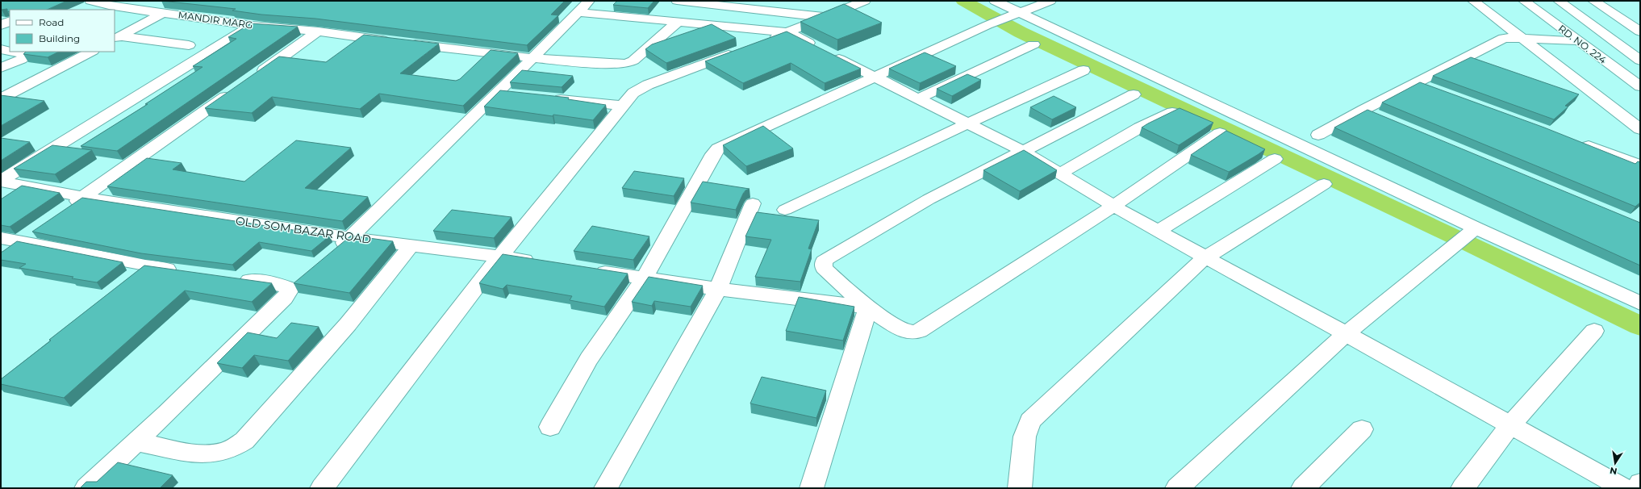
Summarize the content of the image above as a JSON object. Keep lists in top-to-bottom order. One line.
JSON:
{"streets":{"street":["MANDIR MARG","RD. NO. 224","OLD SOM BAZAR ROAD"]},"legend":["Road","Building"],"north":"bottom"}
